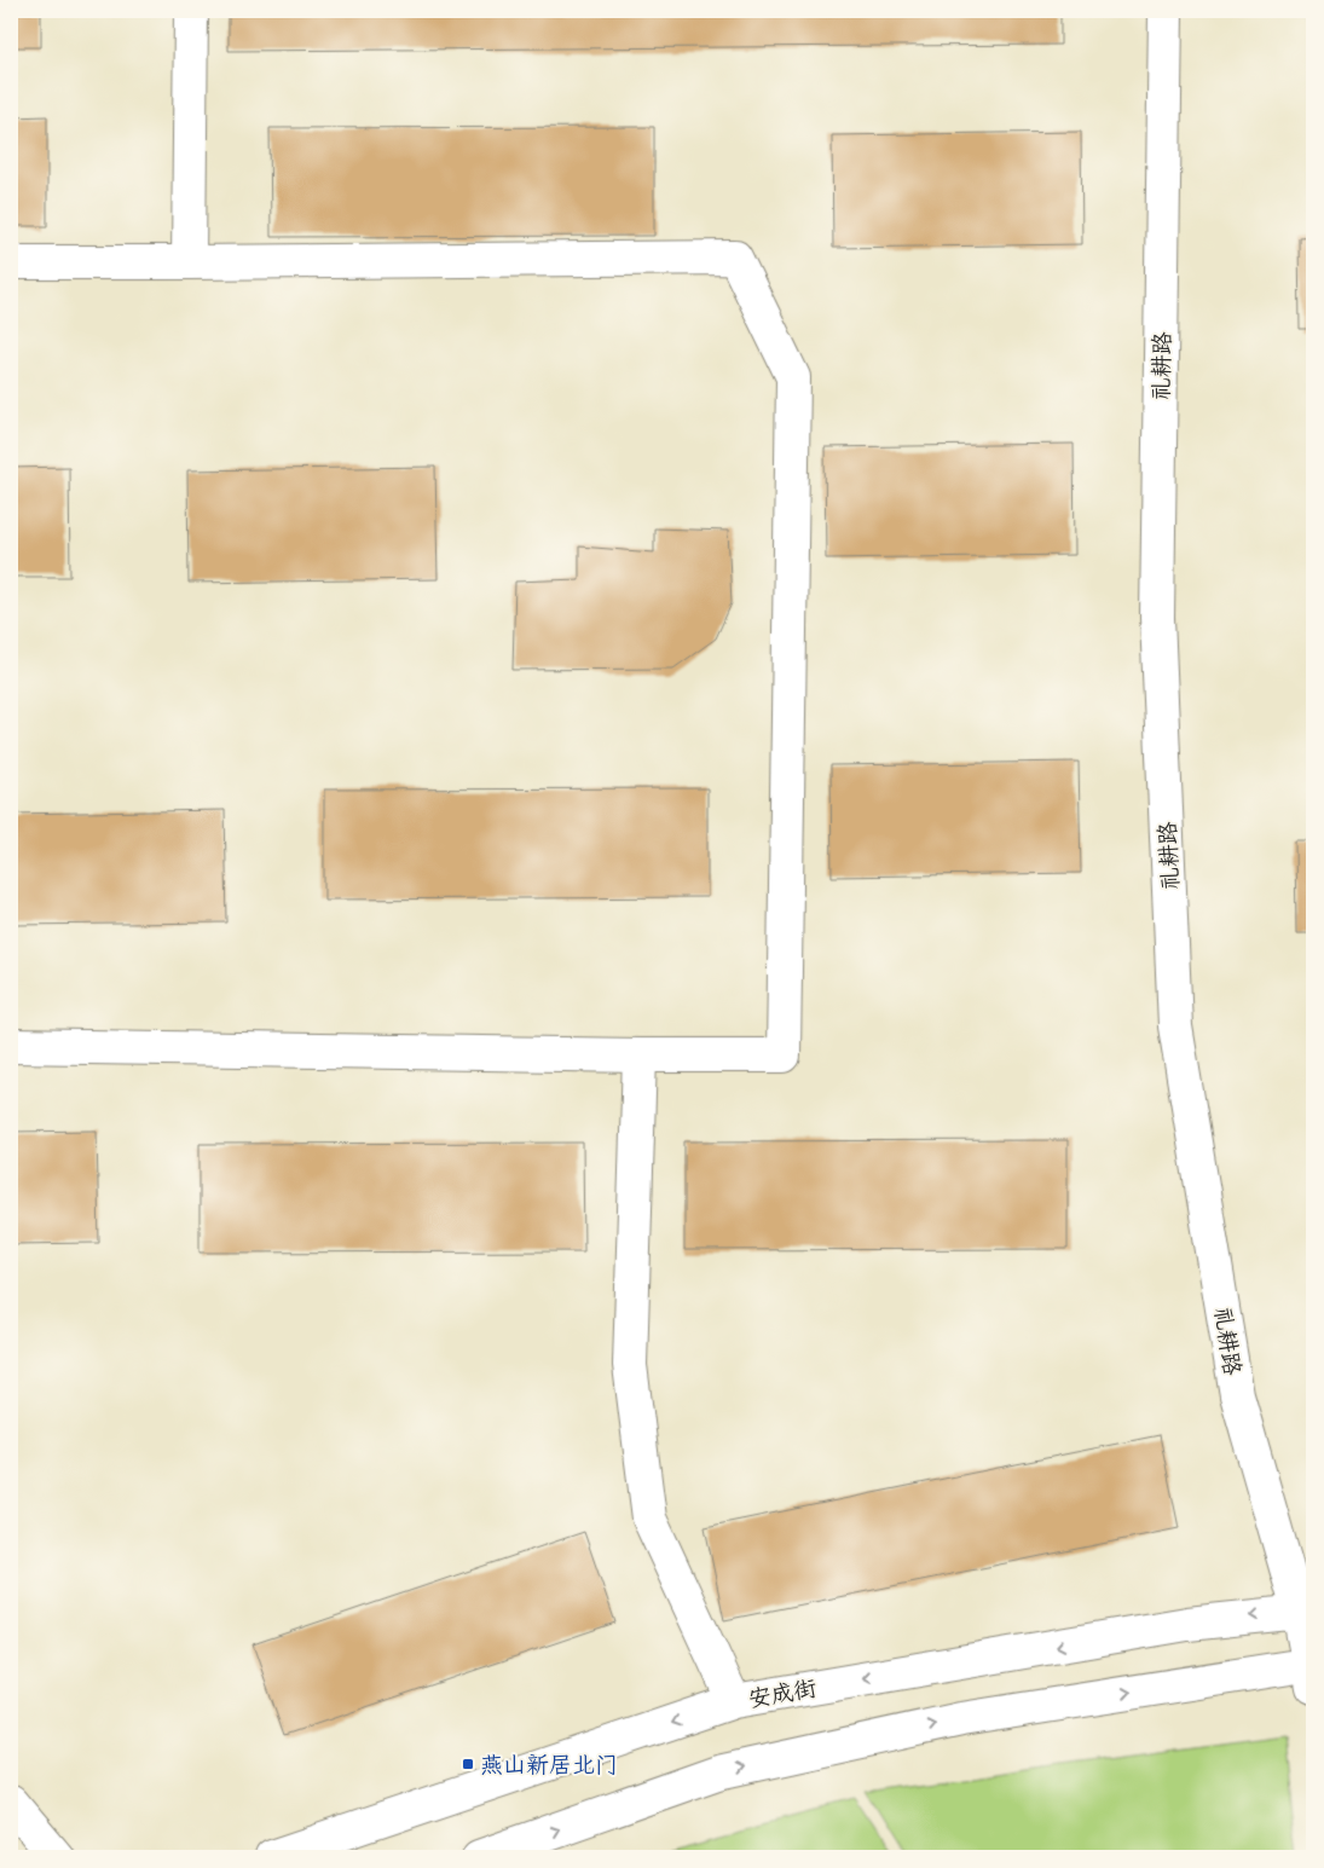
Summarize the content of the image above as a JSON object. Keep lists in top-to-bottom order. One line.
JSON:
{"streets":{"street":["礼耕路","安成街"]},"crossings":[["礼耕路","安成街"]],"places":{"transit":["燕山新居北门"]}}
